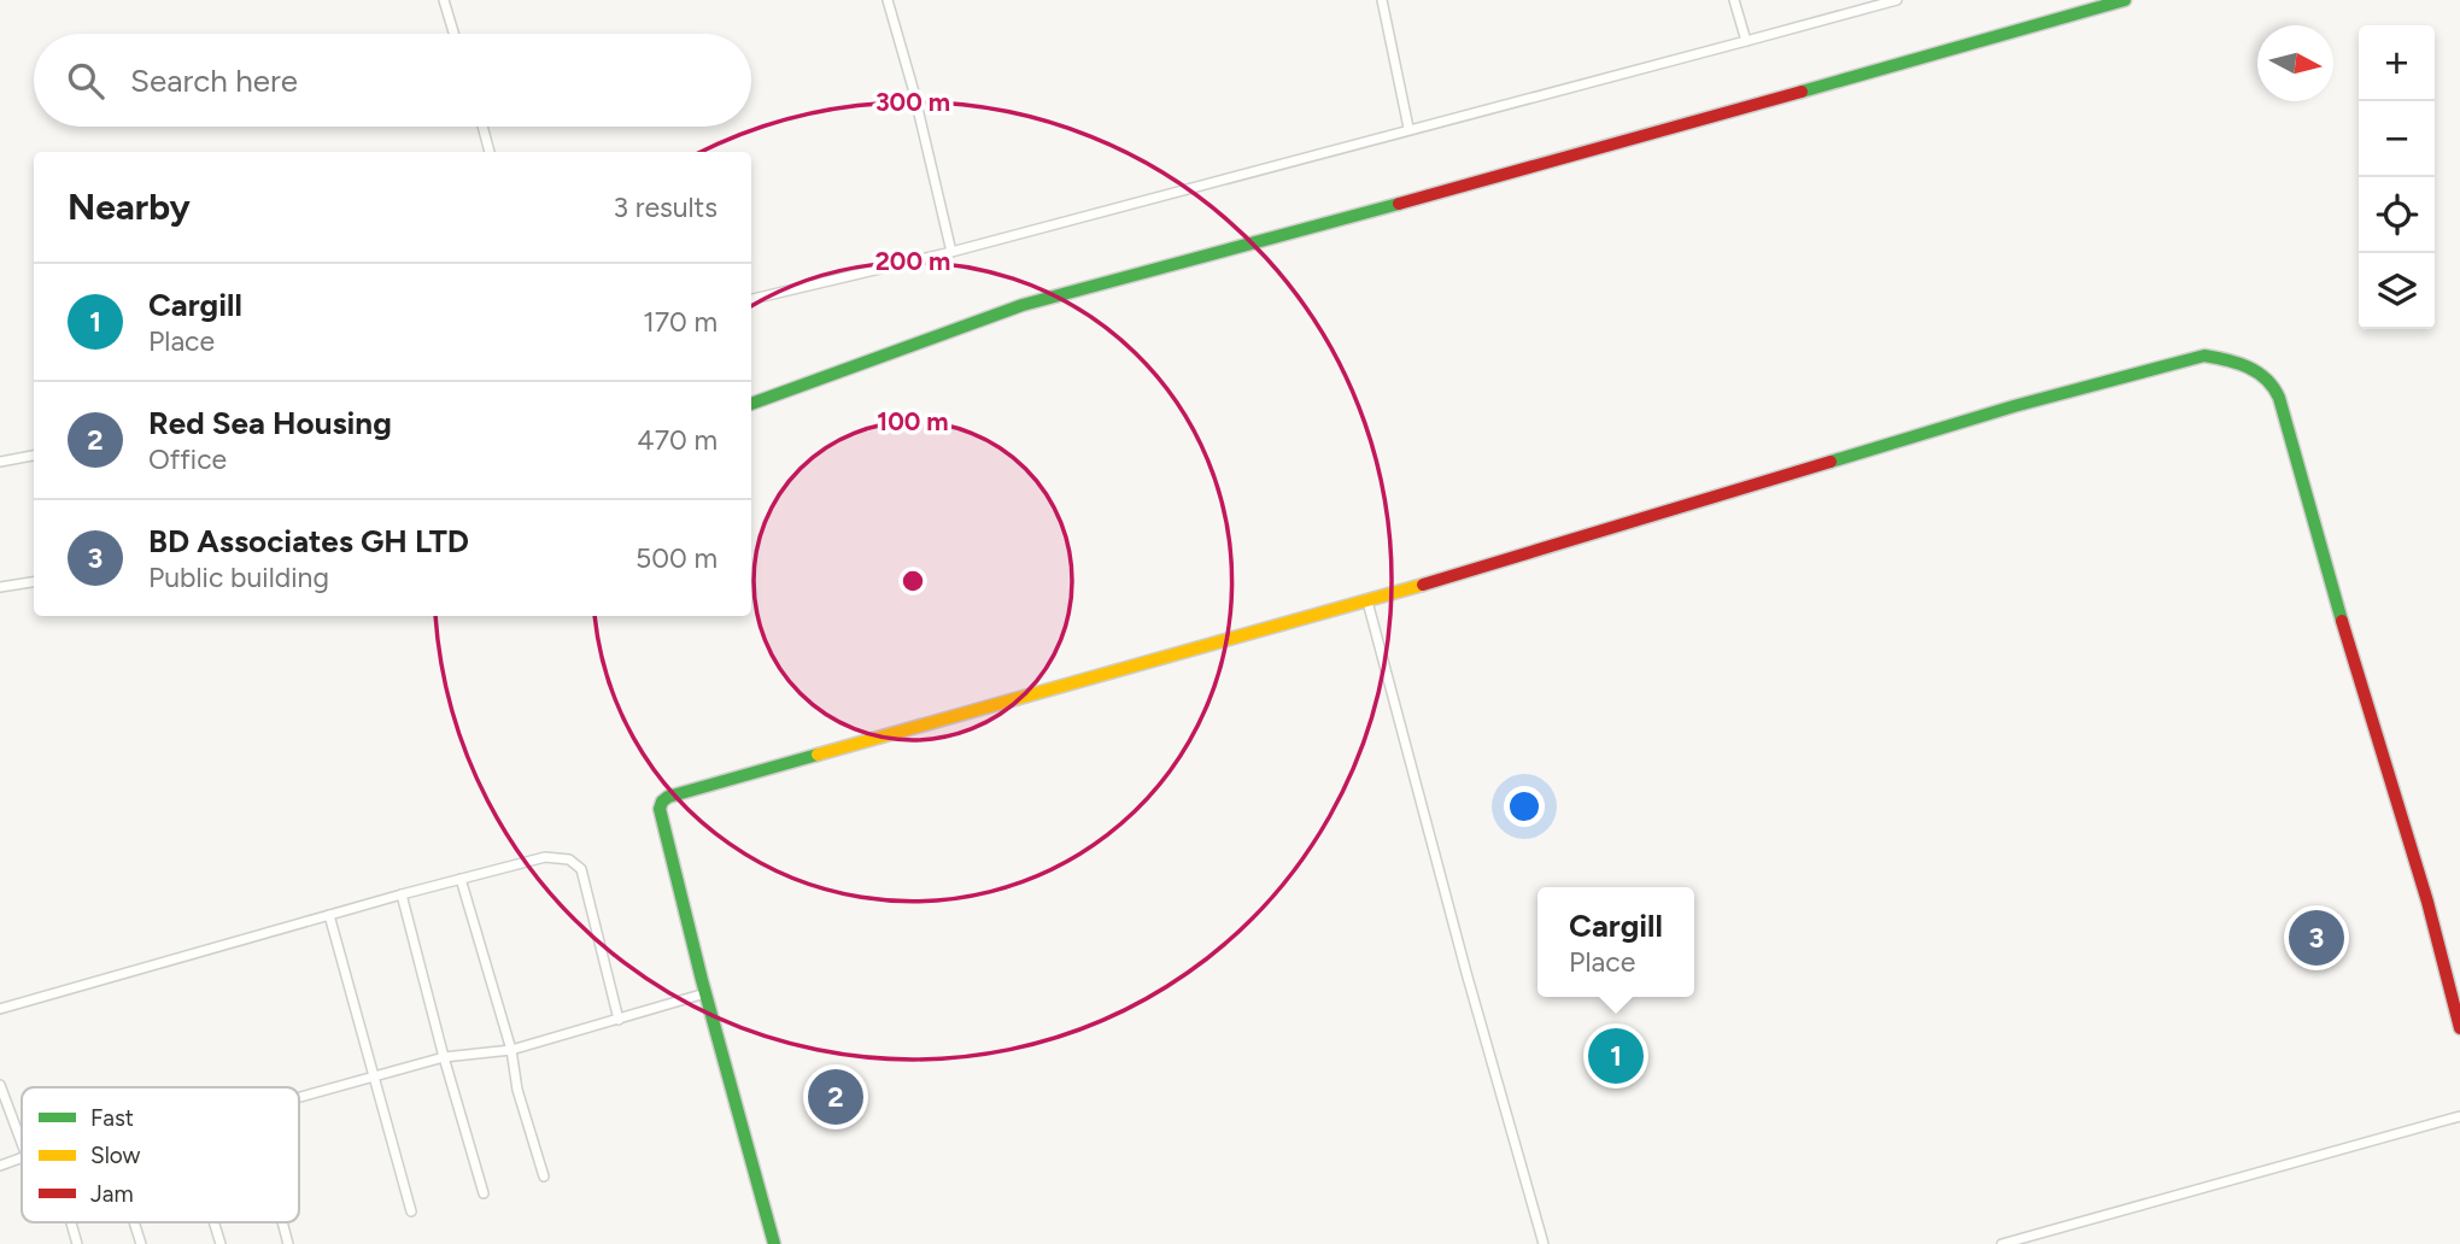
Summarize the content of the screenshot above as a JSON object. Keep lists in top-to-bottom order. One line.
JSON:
{"legend":["Fast","Slow","Jam"],"north":"right","page":{"map_buttons":["+","−"],"search":"Search here","heading":["Nearby","3 results"],"list":[{"mark":"1","name":"Cargill","note":"Place","value":"170 m"},{"mark":"2","name":"Red Sea Housing","note":"Office","value":"470 m"},{"mark":"3","name":"BD Associates GH LTD","note":"Public building","value":"500 m"}],"popup":["Cargill","Place"],"pins":["3","1","2"]},"rings":["300 m","200 m","100 m"]}
